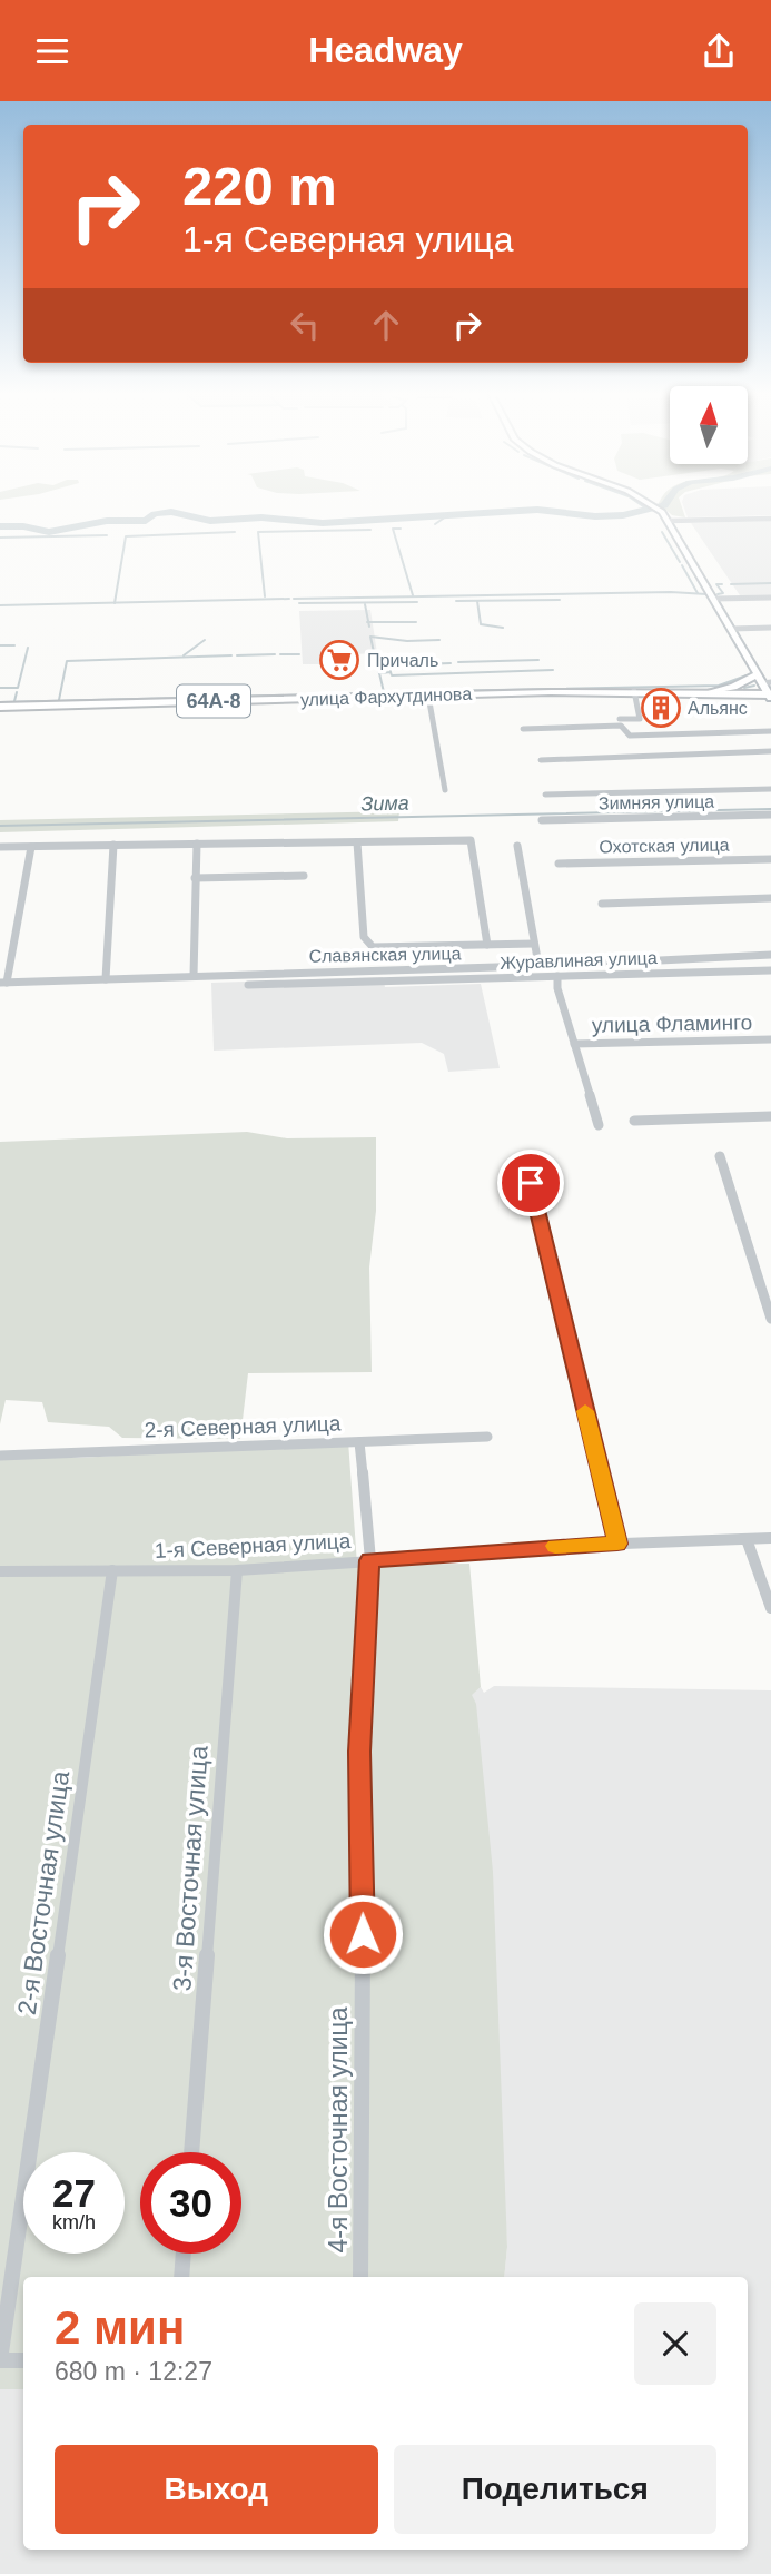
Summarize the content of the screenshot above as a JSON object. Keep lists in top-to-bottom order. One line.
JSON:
{"streets":{"main road":["улица Фархутдинова","64А-8"],"street":["Зимняя улица","Охотская улица","Славянская улица","Журавлиная улица","улица Фламинго","2-я Северная улица","1-я Северная улица","3-я Восточная улица","2-я Восточная улица","4-я Восточная улица"]},"crossings":[["2-я Северная улица","4-я Восточная улица"],["1-я Северная улица","3-я Восточная улица"],["1-я Северная улица","2-я Восточная улица"],["1-я Северная улица","4-я Восточная улица"]],"water":["Зима"],"places":{"supermarket":["Причаль"],"building":["Альянс"]},"north":"top","page":{"header":"Headway","turn":["220 m","1-я Северная улица"],"speed":"27 km/h","limit":"30","heading":["2 мин","680 m · 12:27"],"buttons":["Выход","Поделиться"]}}
